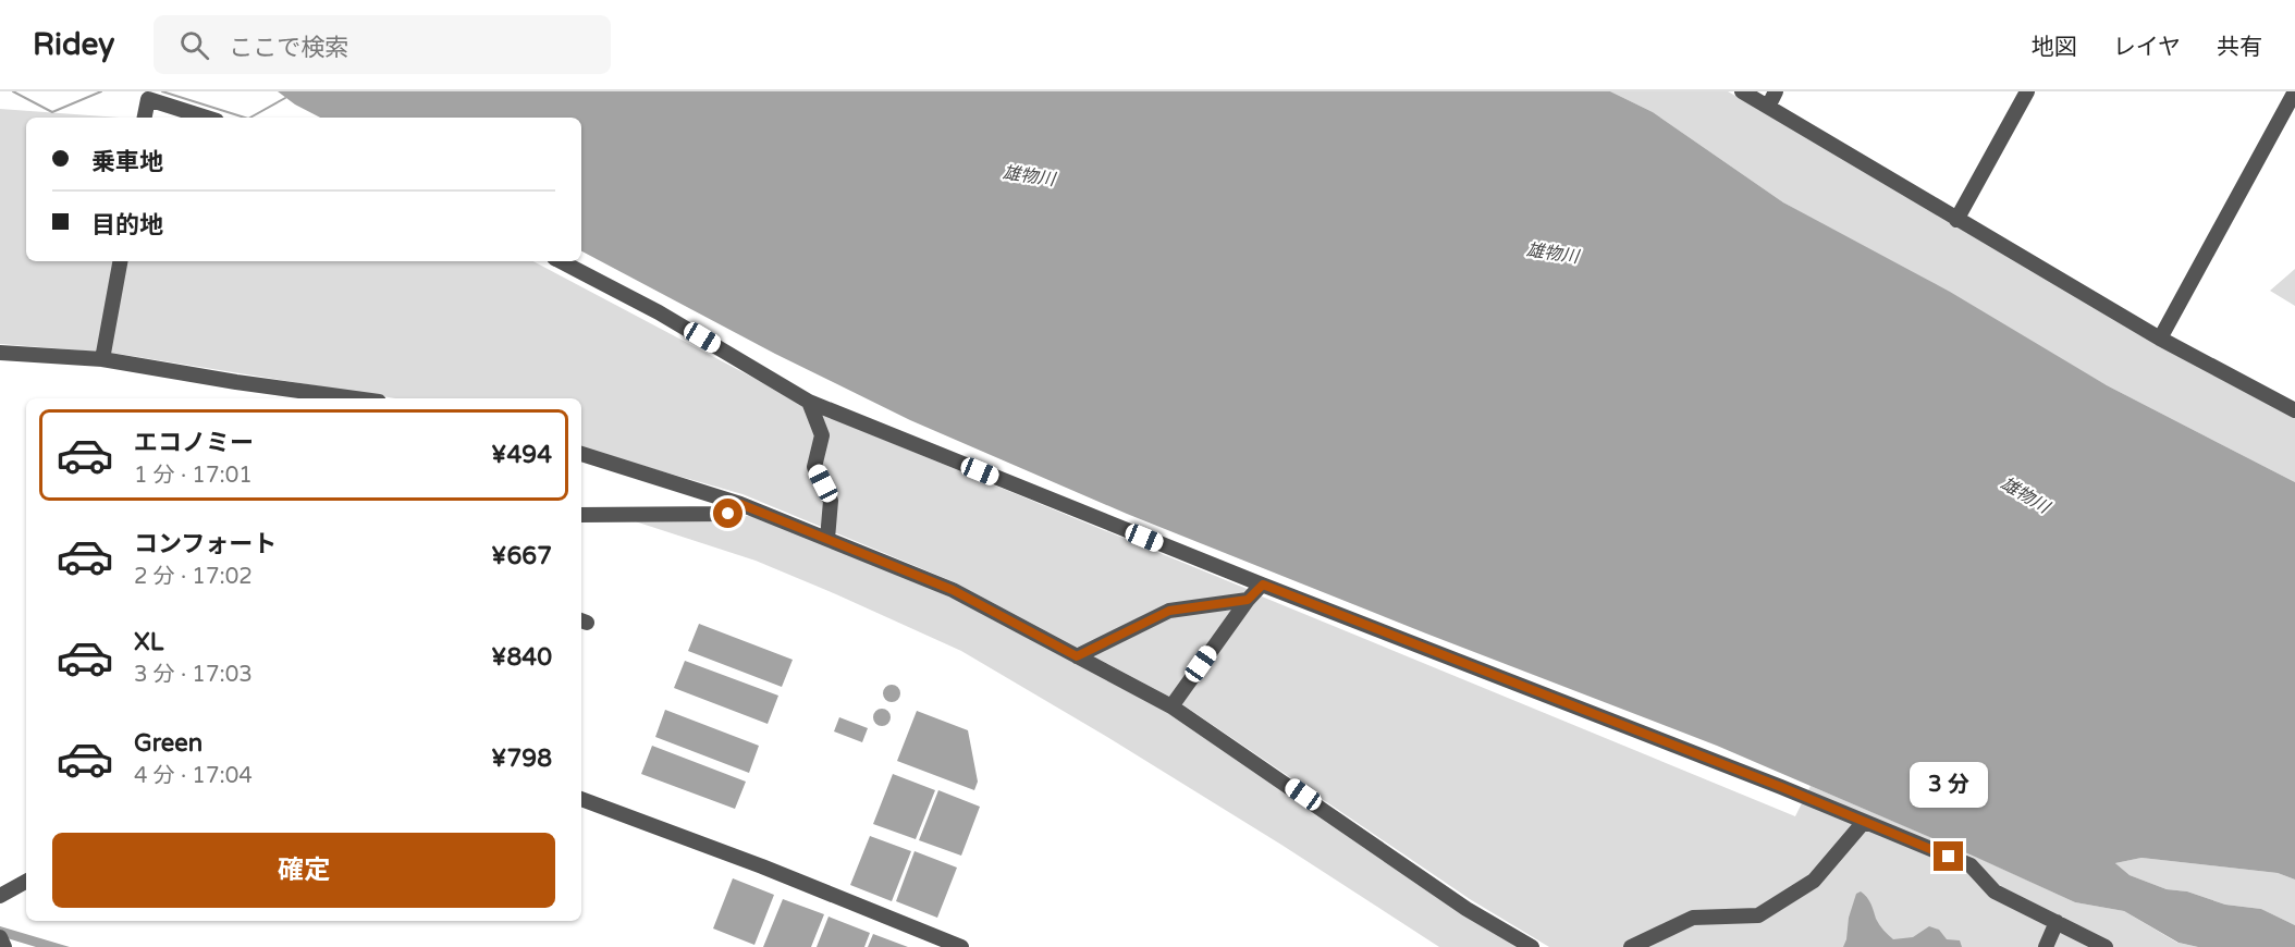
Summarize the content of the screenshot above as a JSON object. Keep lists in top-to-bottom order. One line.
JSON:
{"water":["雄物川"],"page":{"header":"Ridey","search":"ここで検索","nav":["地図","レイヤ","共有"],"banner":["乗車地","目的地"],"list":[{"name":"エコノミー","note":"1 分 · 17:01","value":"¥494"},{"name":"コンフォート","note":"2 分 · 17:02","value":"¥667"},{"name":"XL","note":"3 分 · 17:03","value":"¥840"},{"name":"Green","note":"4 分 · 17:04","value":"¥798"}],"bubble":"3 分","buttons":"確定"}}
